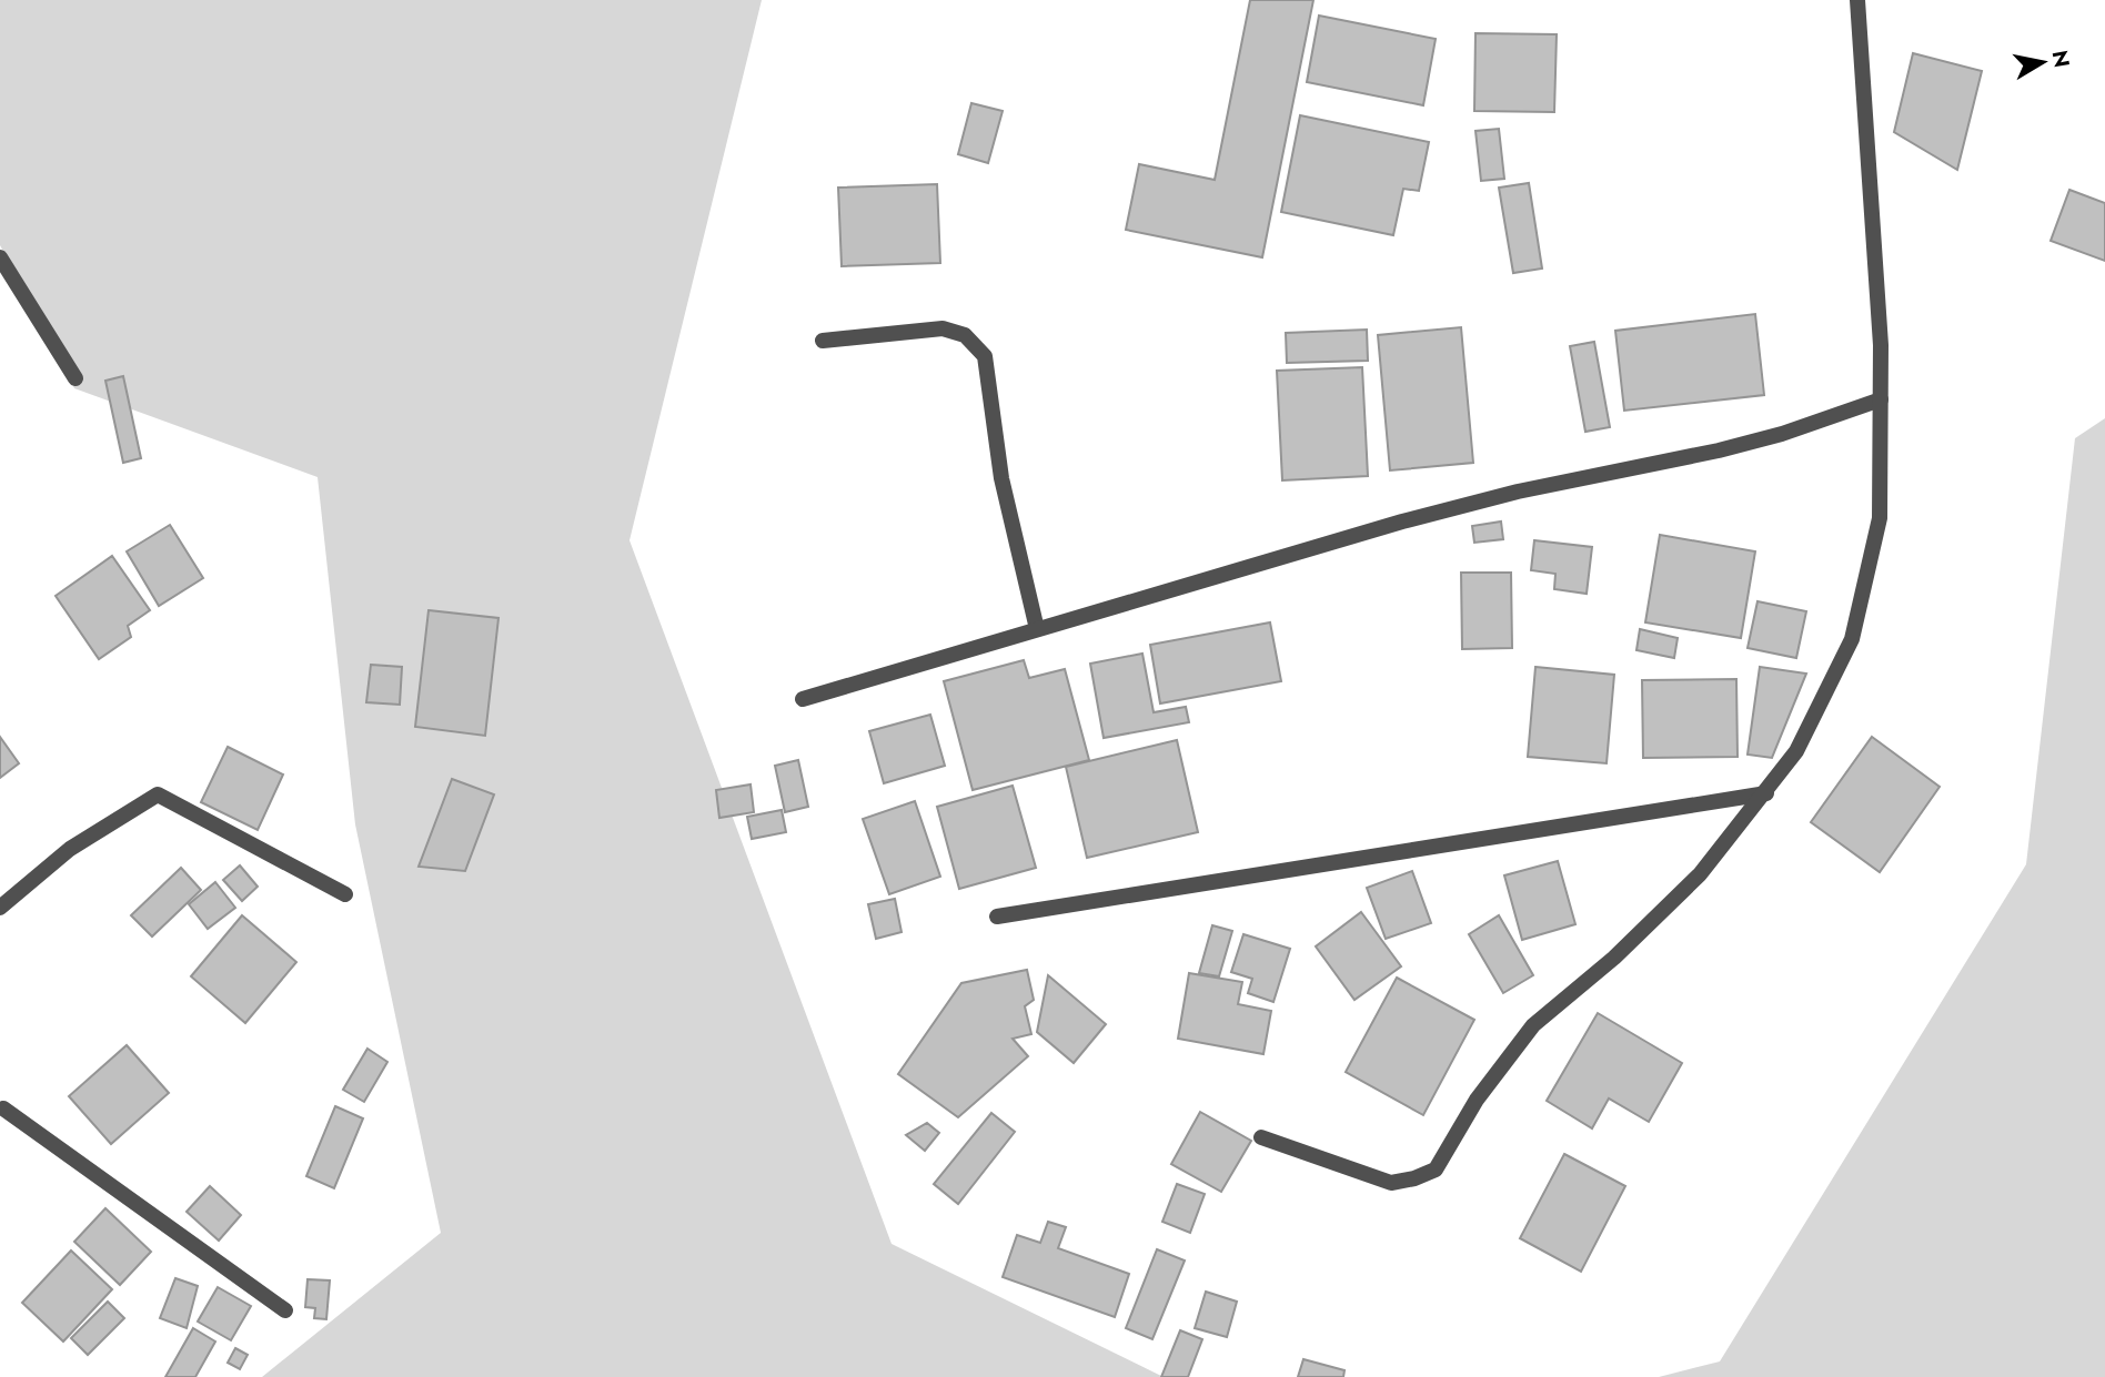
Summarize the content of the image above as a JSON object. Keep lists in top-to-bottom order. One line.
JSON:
{"north":"right"}
